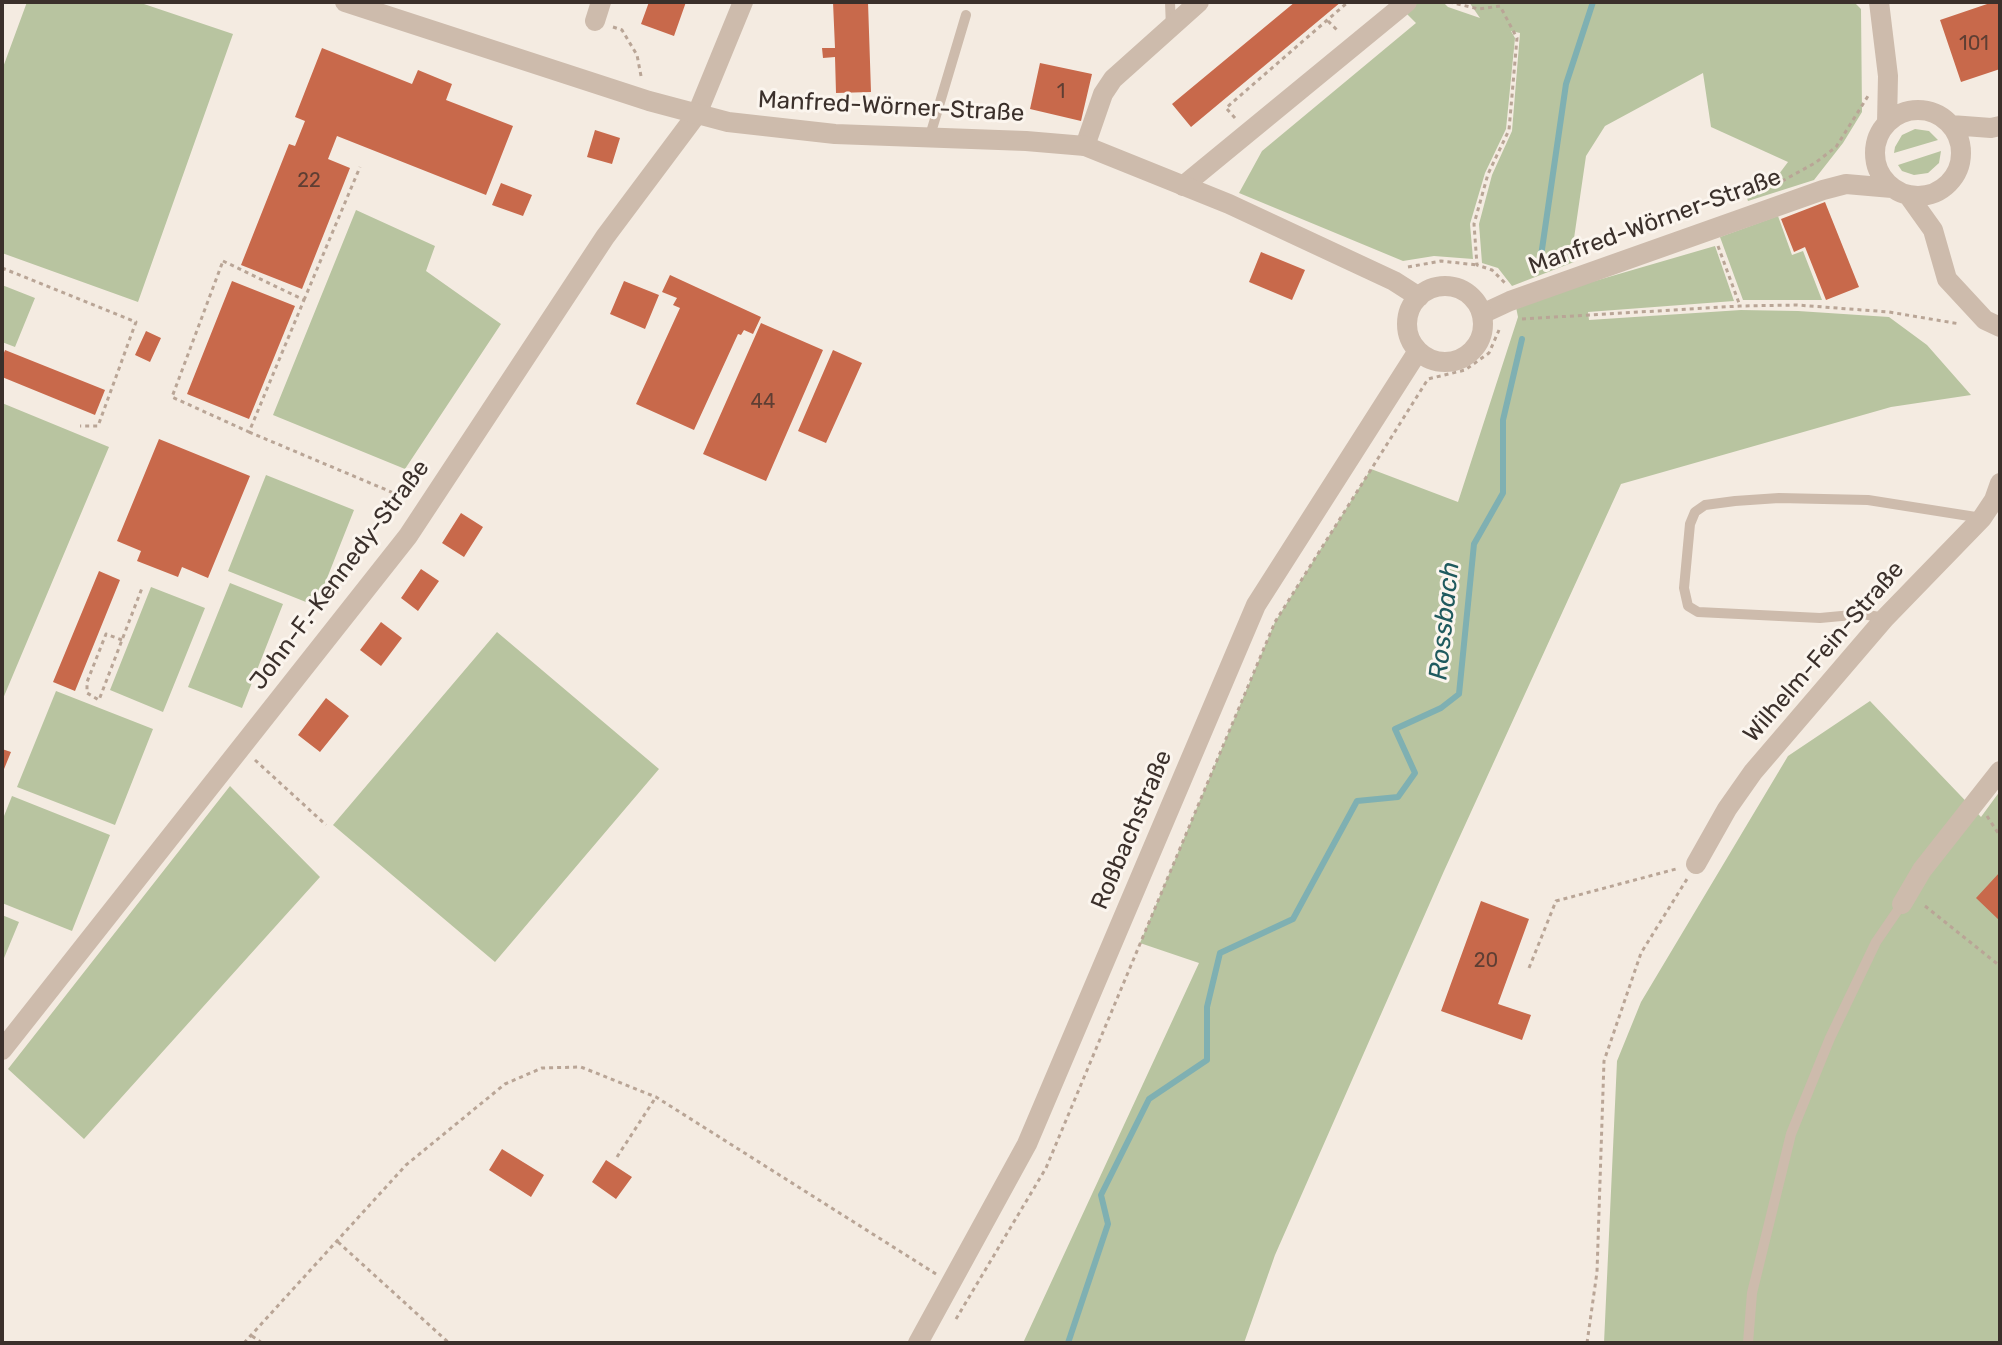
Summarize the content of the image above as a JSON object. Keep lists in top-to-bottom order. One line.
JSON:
{"streets":{"street":["Manfred-Wörner-Straße","John-F.-Kennedy-Straße","Wilhelm-Fein-Straße","Roßbachstraße"]},"crossings":[["Manfred-Wörner-Straße","John-F.-Kennedy-Straße"],["Manfred-Wörner-Straße","Roßbachstraße"]],"water":["Rossbach"],"house_numbers":["101","1","22","44","20"]}
